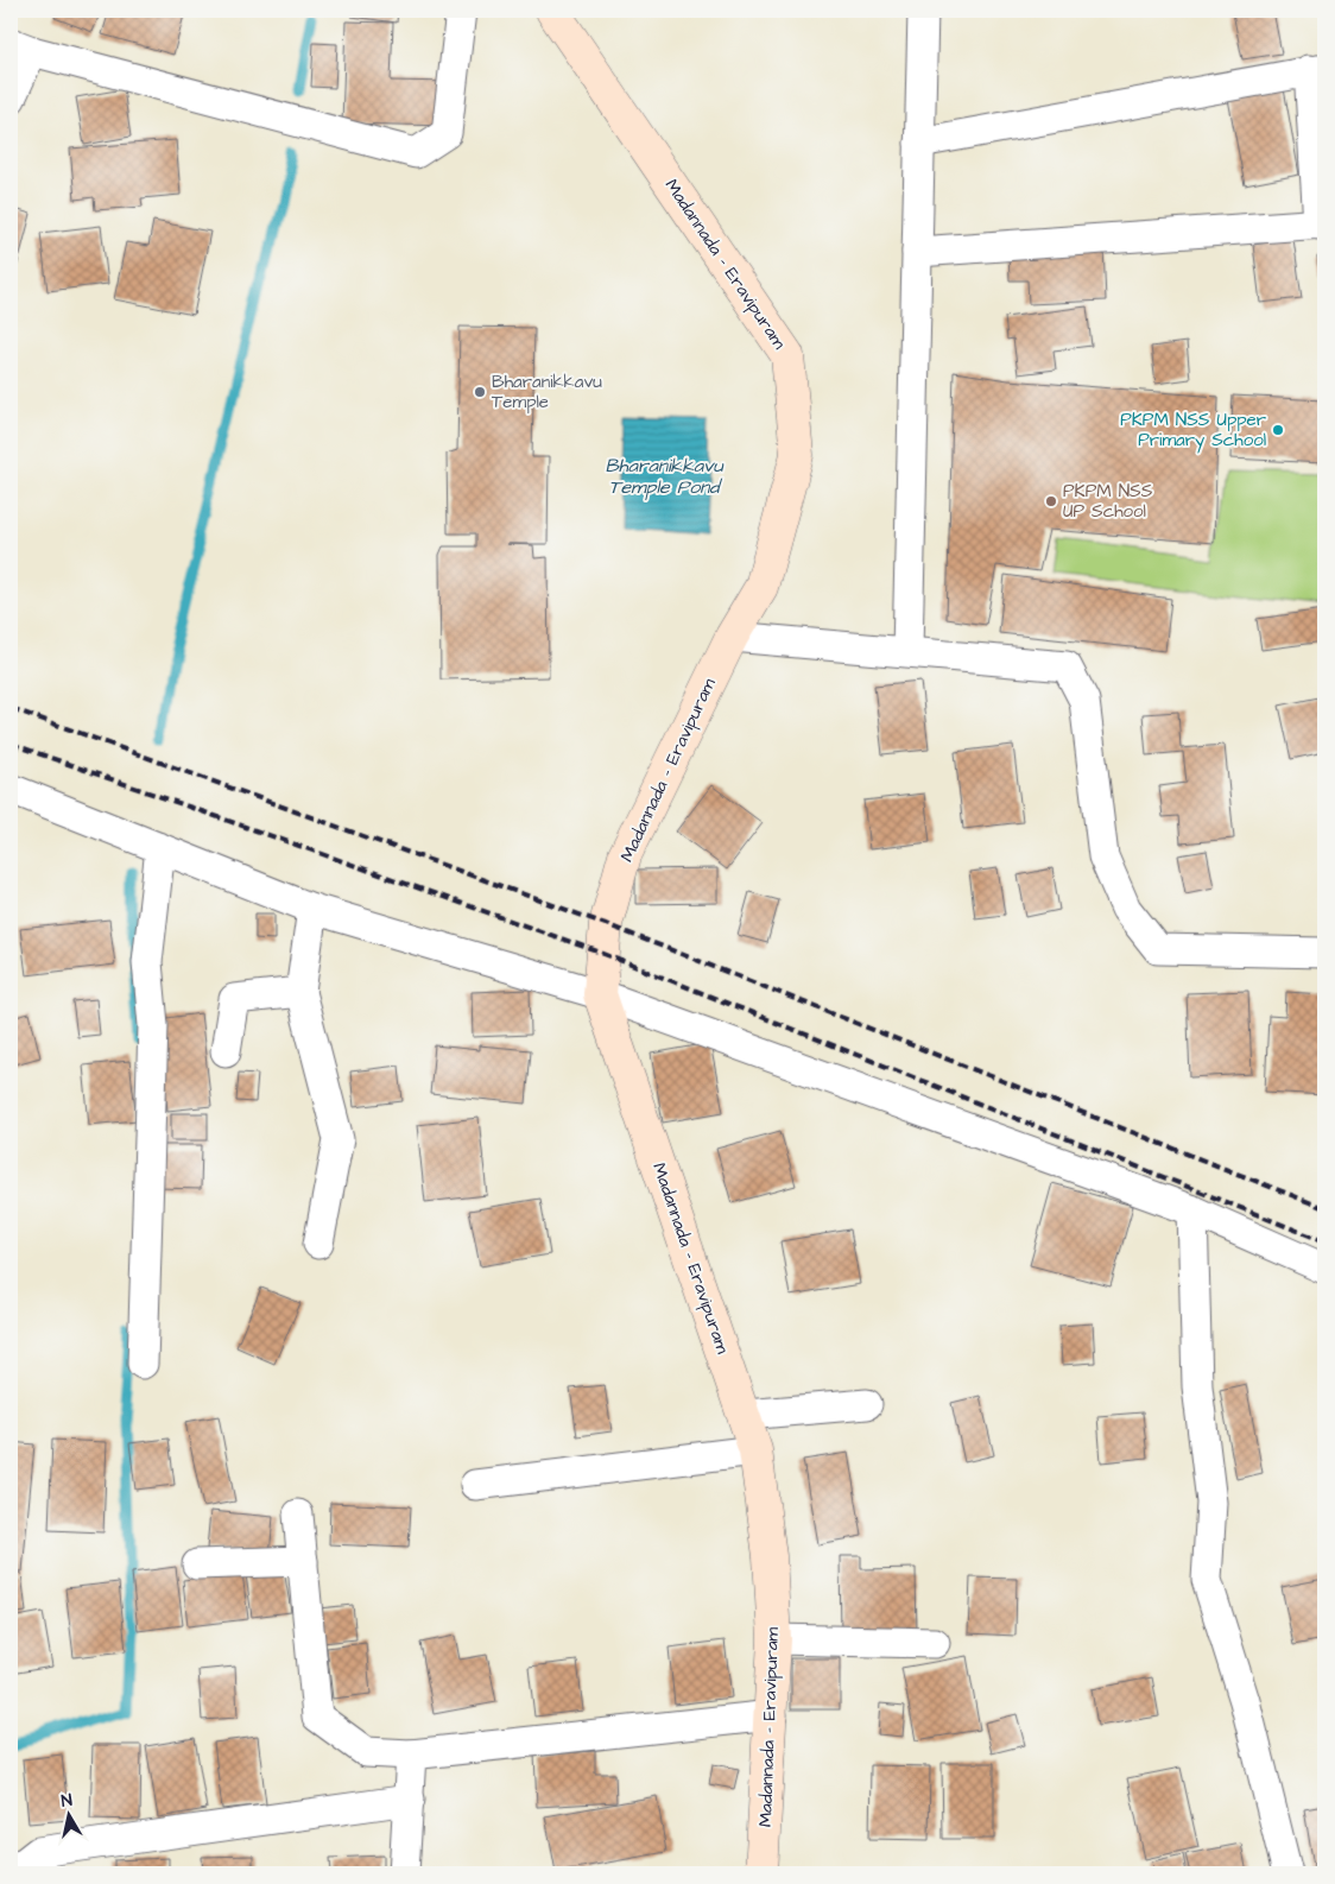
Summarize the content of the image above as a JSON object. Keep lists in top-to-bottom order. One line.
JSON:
{"streets":{"main road":["Madannada - Eravipuram"]},"water":["Bharanikkavu Temple Pond"],"places":["Bharanikkavu Temple","PKPM NSS Upper Primary School","PKPM NSS UP School"],"north":"top"}
